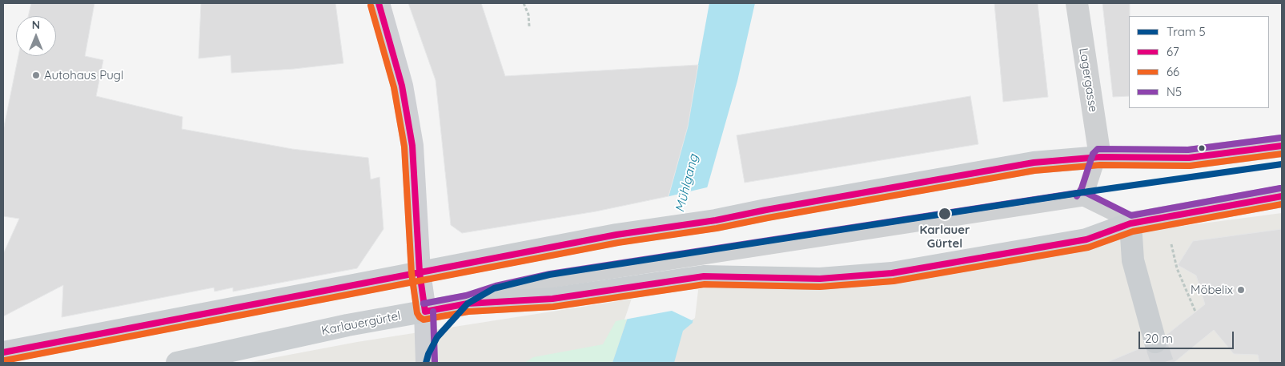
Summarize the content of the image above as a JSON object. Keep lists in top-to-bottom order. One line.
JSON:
{"streets":{"main road":["Karlauergürtel"],"street":["Lagergasse"]},"water":["Mühlgang"],"places":["Autohaus Pugl","Karlauer Gürtel","Möbelix"],"lines":["transit line 67","transit line 66","transit line N5","tram line 5"],"legend":["Tram 5","67","66","N5"],"scale_bar":"20 m","north":"top"}
